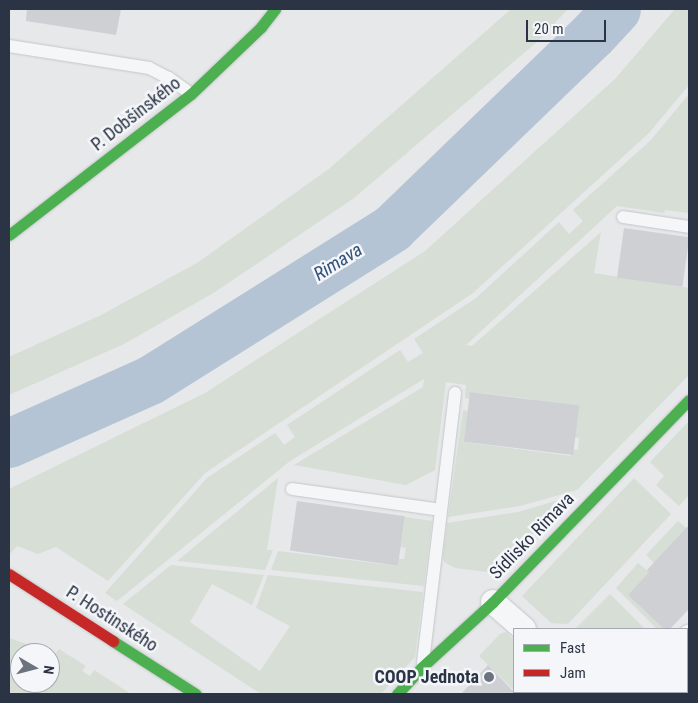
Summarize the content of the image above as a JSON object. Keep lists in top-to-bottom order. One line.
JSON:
{"streets":{"street":["P. Dobšinského","Sídlisko Rimava","P. Hostinského"]},"water":["Rimava"],"places":["COOP Jednota"],"legend":["Fast","Jam"],"scale_bar":"20 m","north":"right"}
